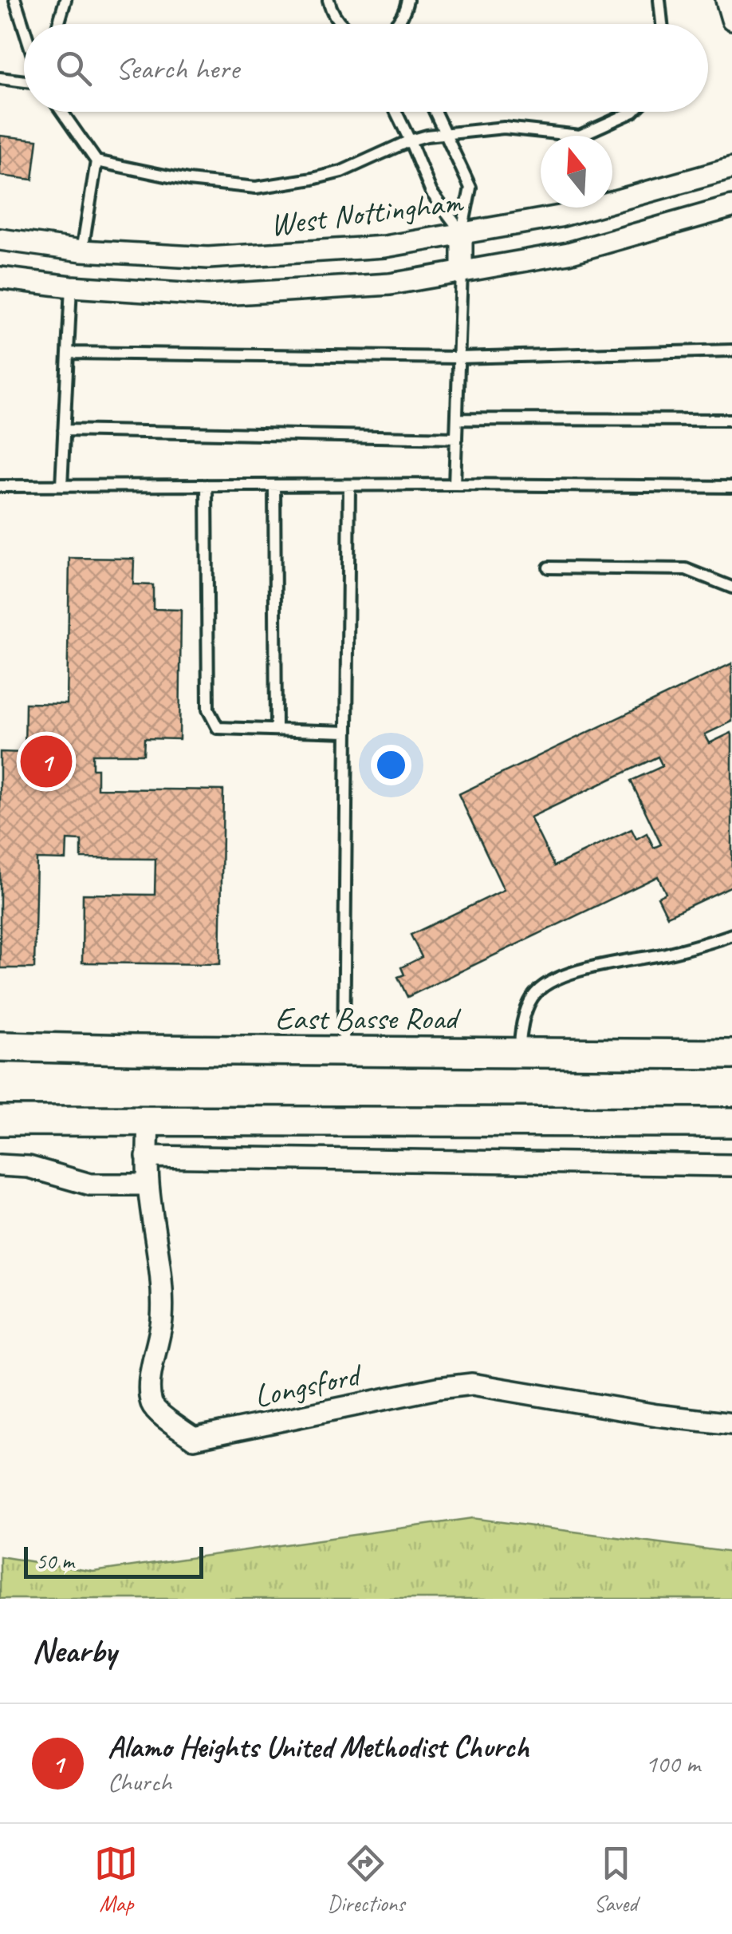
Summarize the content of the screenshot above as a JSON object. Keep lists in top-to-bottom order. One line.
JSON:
{"streets":{"main road":["East Basse Road"],"street":["West Nottingham","Longsford"]},"scale_bar":"50 m","north":"top","page":{"search":"Search here","pins":"1","scale":"50 m","heading":"Nearby","list":[{"mark":"1","name":"Alamo Heights United Methodist Church","note":"Church","value":"100 m"}],"nav":["Map","Directions","Saved"]}}
